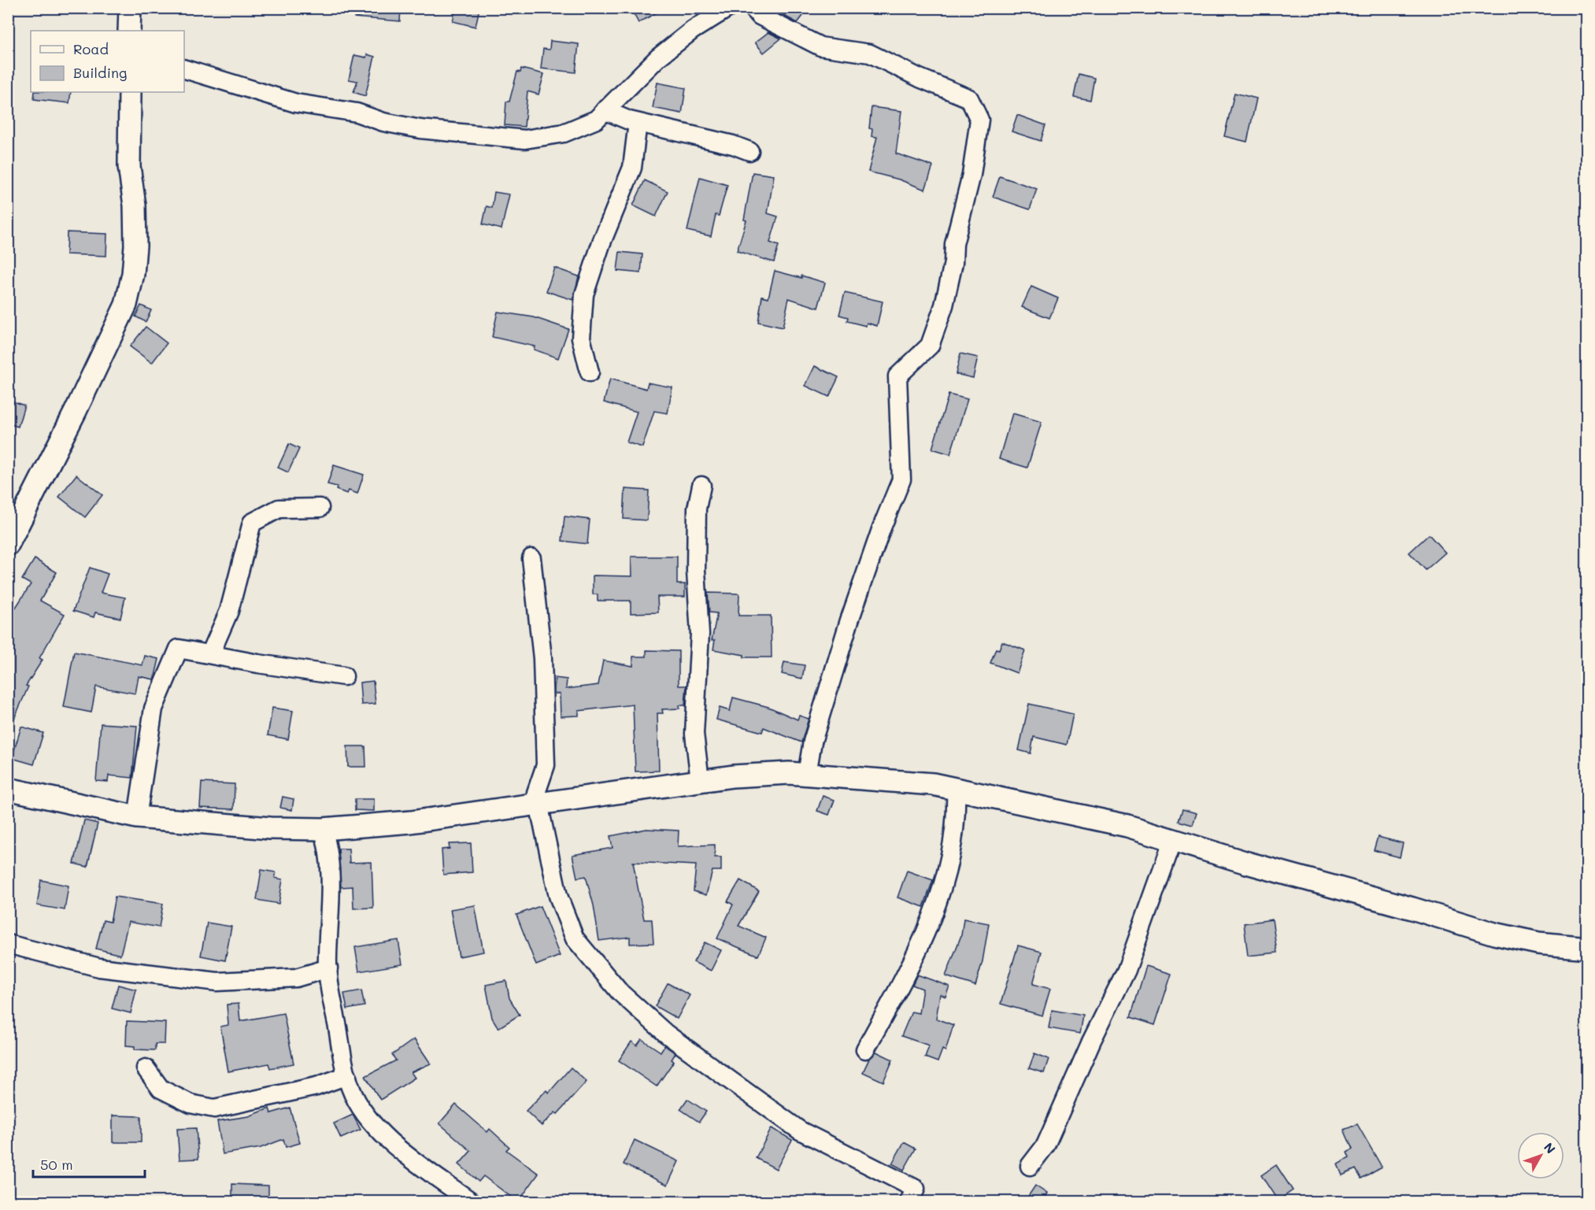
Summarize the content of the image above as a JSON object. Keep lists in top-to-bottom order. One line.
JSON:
{"legend":["Road","Building"],"scale_bar":"50 m","north":"top right"}
